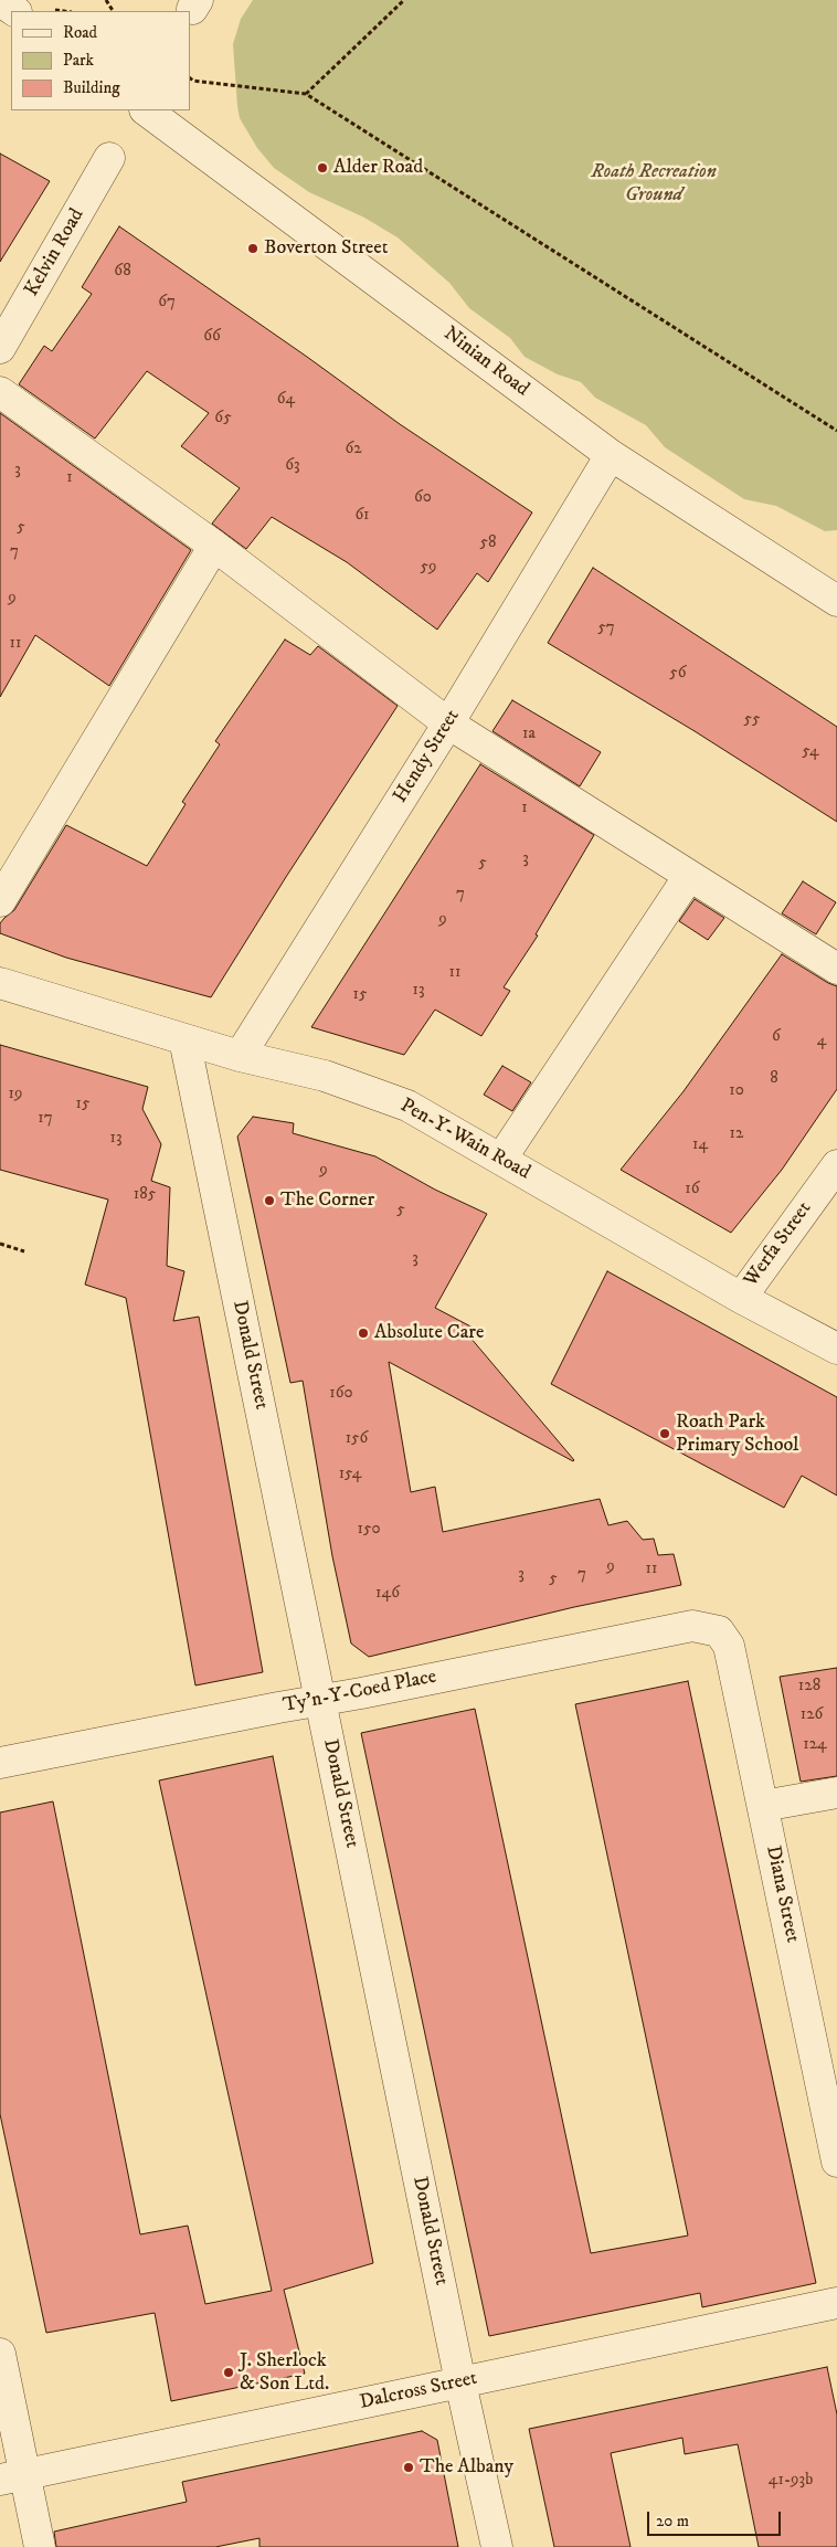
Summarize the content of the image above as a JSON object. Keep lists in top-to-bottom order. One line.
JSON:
{"streets":{"street":["Kelvin Road","Ninian Road","Hendy Street","Pen-Y-Wain Road","Werfa Street","Donald Street","Ty'n-Y-Coed Place","Diana Street","Dalcross Street"]},"crossings":[["Ninian Road","Hendy Street"],["Hendy Street","Pen-Y-Wain Road"],["Pen-Y-Wain Road","Werfa Street"],["Pen-Y-Wain Road","Donald Street"],["Donald Street","Ty'n-Y-Coed Place"],["Donald Street","Dalcross Street"],["Ty'n-Y-Coed Place","Diana Street"]],"parks":["Roath Recreation Ground"],"places":["Alder Road","Boverton Street","The Corner","Absolute Care","Roath Park Primary School","J. Sherlock & Son Ltd.","The Albany"],"house_numbers":["68","67","66","64","65","62","63","3","1","60","61","5","58","7","59","9","57","11","56","55","1a","54","1","3","5","7","9","11","13","15","6","4","8","10","19","15","17","12","13","14","9","16","185","5","3","160","156","154","150","9","11","3","7","5","146","128","126","124","41-93b"],"legend":["Road","Park","Building"],"scale_bar":"20 m"}
